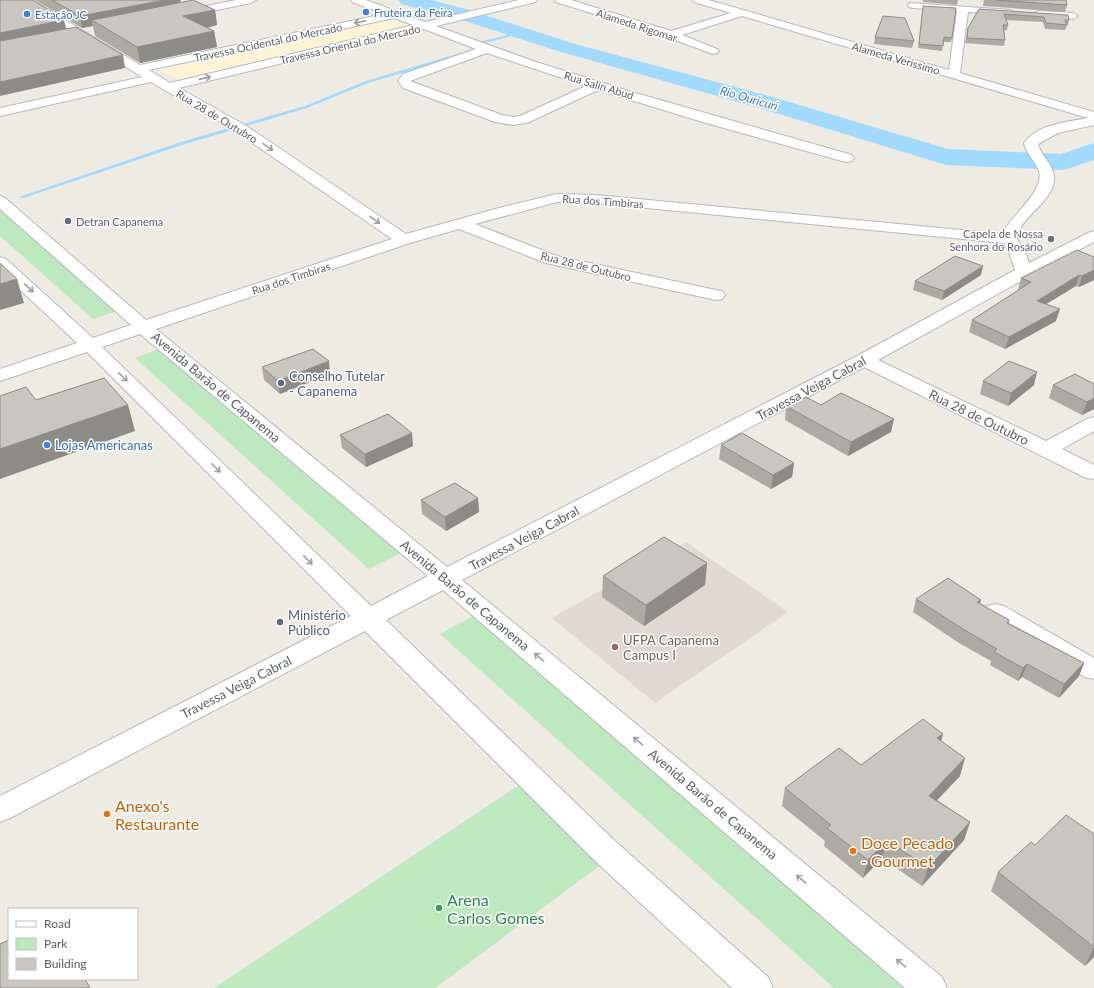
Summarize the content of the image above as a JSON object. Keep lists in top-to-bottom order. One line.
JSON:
{"streets":{"street":["Alameda Rigomar","Travessa Ocidental do Mercado","Travessa Oriental do Mercado","Alameda Verissimo","Rua Salin Abud","Rua 28 de Outubro","Rua dos Timbiras","Avenida Barão de Capanema","Travessa Veiga Cabral"]},"crossings":[["Travessa Ocidental do Mercado","Rua Salin Abud"],["Travessa Ocidental do Mercado","Rua 28 de Outubro"],["Travessa Oriental do Mercado","Rua Salin Abud"],["Travessa Oriental do Mercado","Rua 28 de Outubro"],["Rua 28 de Outubro","Rua dos Timbiras"],["Rua 28 de Outubro","Travessa Veiga Cabral"],["Rua dos Timbiras","Avenida Barão de Capanema"],["Avenida Barão de Capanema","Travessa Veiga Cabral"]],"one_way":["Travessa Ocidental do Mercado","Travessa Oriental do Mercado"],"water":["Rio Ouricuri"],"places":["Fruteira da Feira","Estação JC","Detran Capanema","Capela de Nossa Senhora do Rosário","Conselho Tutelar - Capanema","Lojas Americanas","Ministério Público","UFPA Capanema Campus I","Anexo's Restaurante","Doce Pecado - Gourmet","Arena Carlos Gomes"],"legend":["Road","Park","Building"]}
